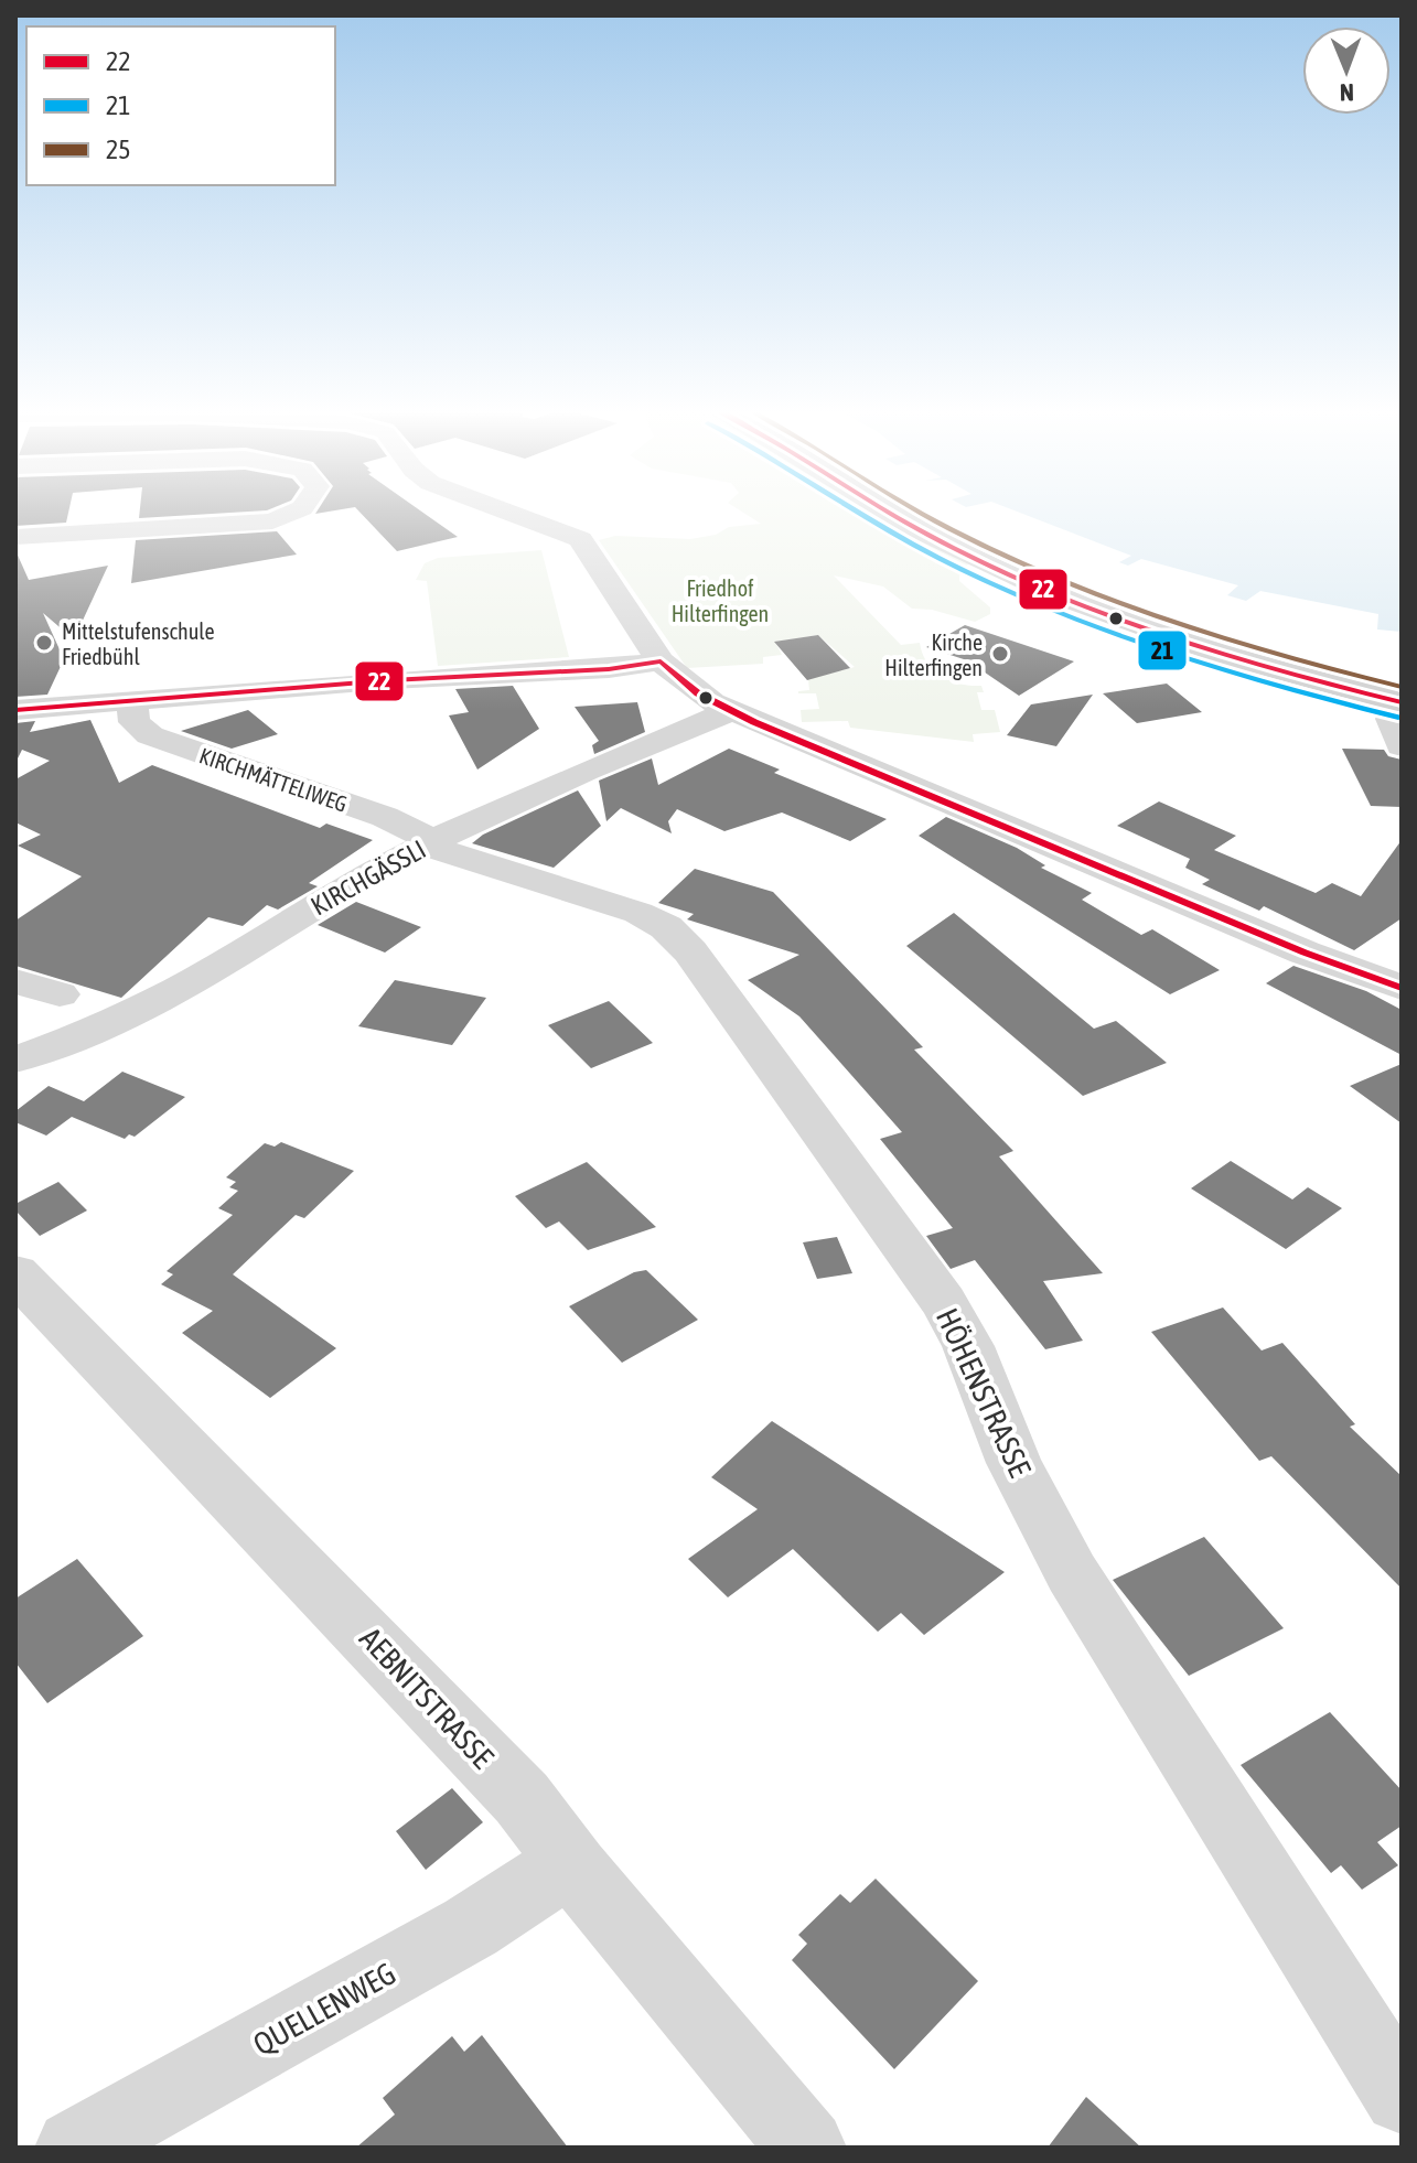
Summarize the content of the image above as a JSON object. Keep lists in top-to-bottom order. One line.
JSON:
{"streets":{"street":["KIRCHMÄTTELIWEG","KIRCHGÄSSLI","HÖHENSTRASSE","AEBNITSTRASSE","QUELLENWEG"]},"crossings":[["KIRCHMÄTTELIWEG","KIRCHGÄSSLI"],["KIRCHMÄTTELIWEG","HÖHENSTRASSE"],["KIRCHGÄSSLI","HÖHENSTRASSE"],["AEBNITSTRASSE","QUELLENWEG"]],"parks":["Friedhof Hilterfingen"],"places":["Mittelstufenschule Friedbühl","Kirche Hilterfingen"],"lines":["transit line 22","transit line 21","transit line 25"],"legend":["22","21","25"],"north":"bottom"}
